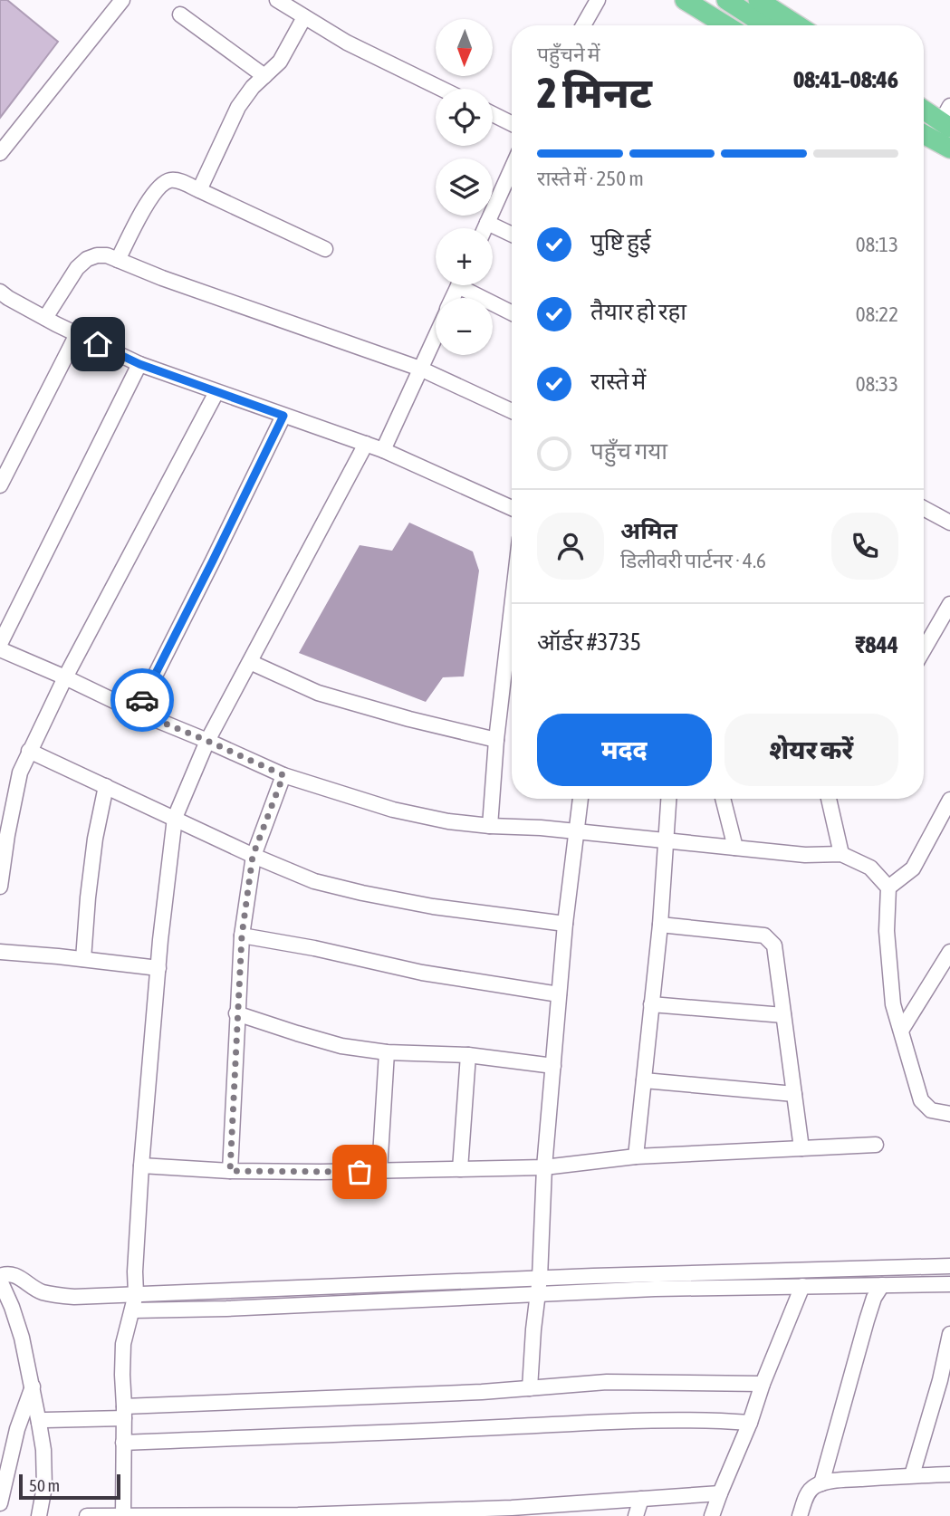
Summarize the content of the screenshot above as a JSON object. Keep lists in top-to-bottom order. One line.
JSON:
{"scale_bar":"50 m","north":"bottom","page":{"map_buttons":["+","−"],"heading":["2 मिनट","पहुँचने में","08:41–08:46"],"panel":["अमित","डिलीवरी पार्टनर · 4.6","ऑर्डर #3735","₹844"],"bar":"रास्ते में · 250 m","list":[["पुष्टि हुई","08:13"],["तैयार हो रहा","08:22"],["रास्ते में","08:33"],"पहुँच गया"],"buttons":["मदद","शेयर करें"],"scale":"50 m"}}
